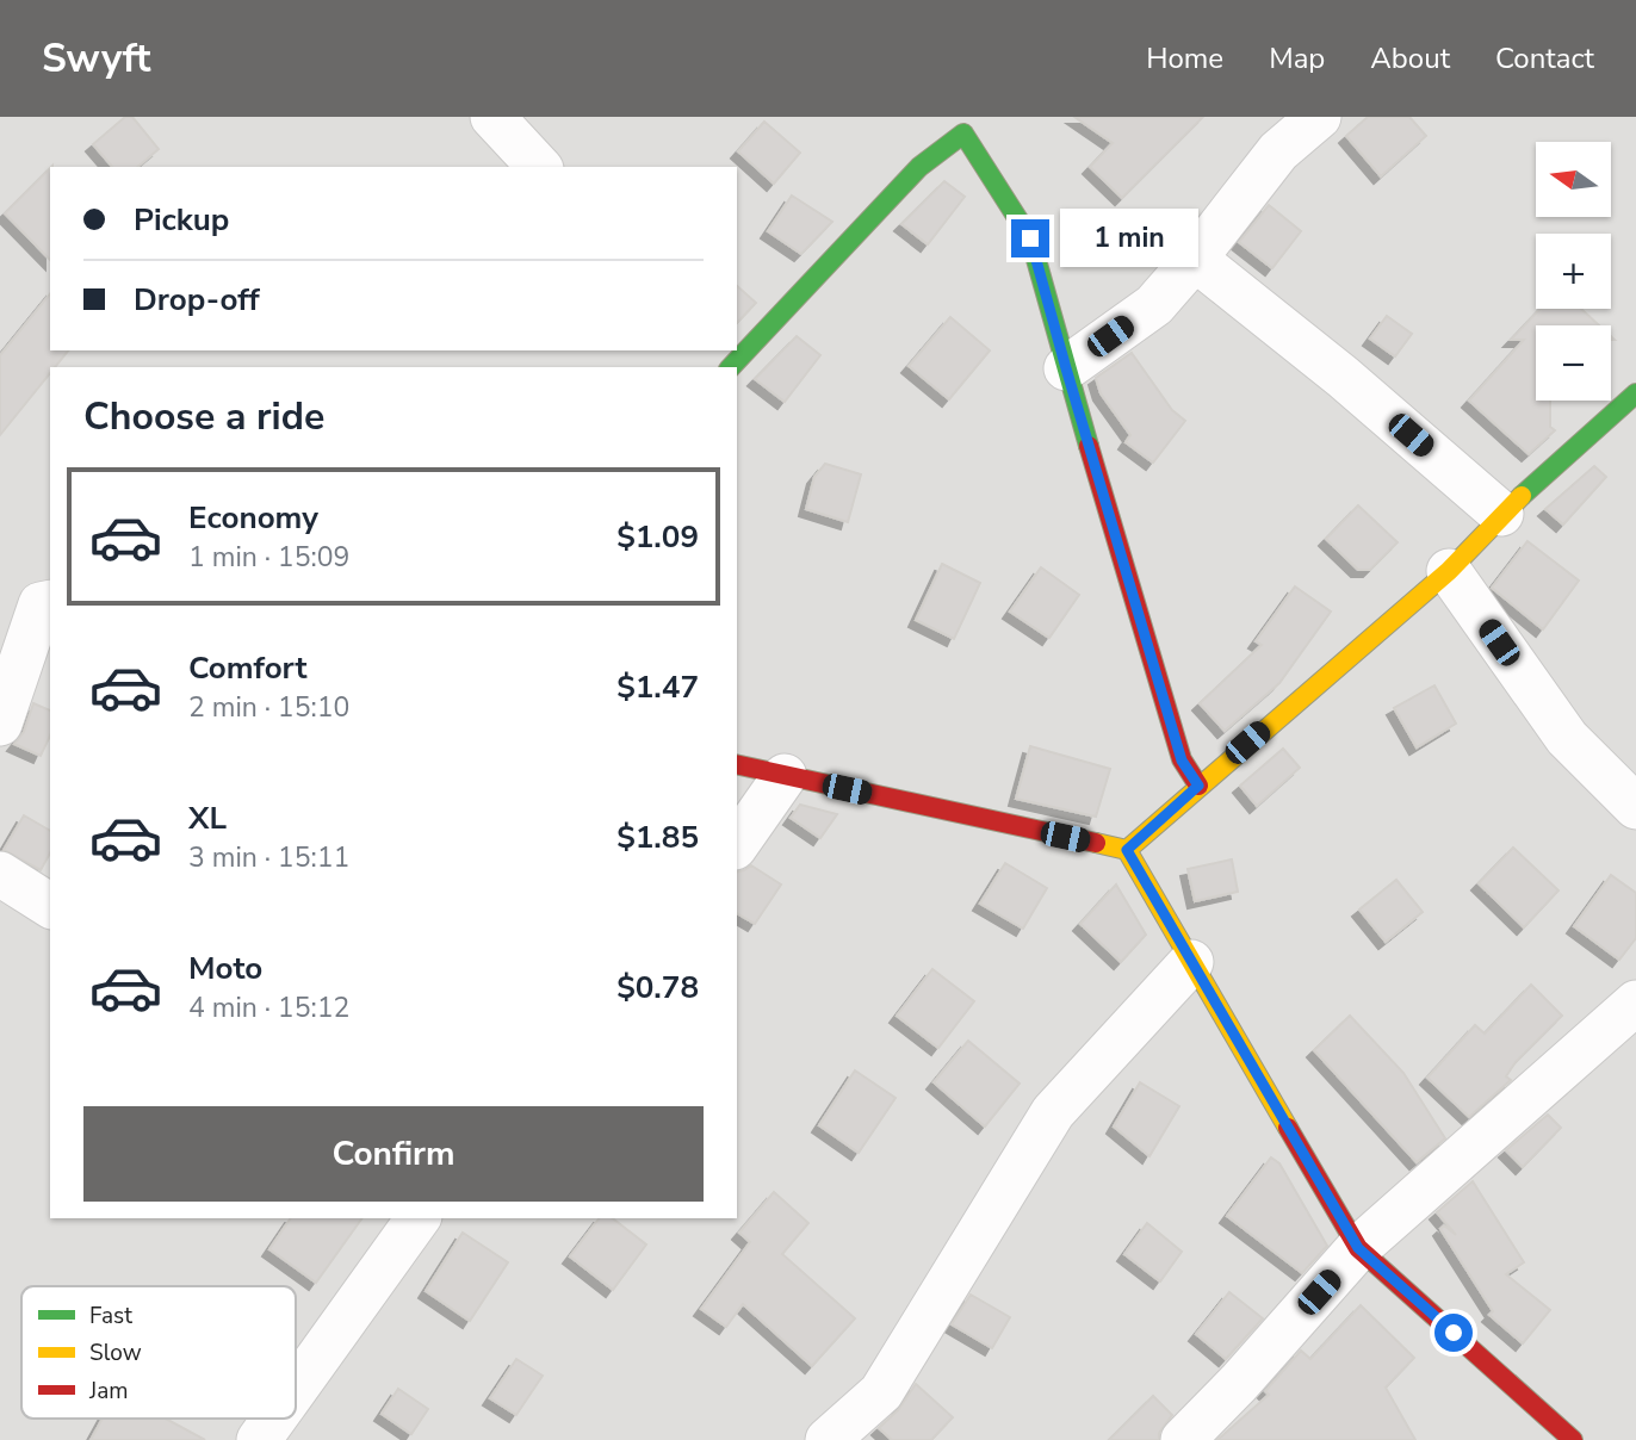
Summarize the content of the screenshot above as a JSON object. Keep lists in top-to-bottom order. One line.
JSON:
{"legend":["Fast","Slow","Jam"],"north":"left","page":{"header":"Swyft","nav":["Home","Map","About","Contact"],"map_buttons":["+","−"],"banner":["Pickup","Drop-off"],"bubble":"1 min","heading":"Choose a ride","list":[{"name":"Economy","note":"1 min · 15:09","value":"$1.09"},{"name":"Comfort","note":"2 min · 15:10","value":"$1.47"},{"name":"XL","note":"3 min · 15:11","value":"$1.85"},{"name":"Moto","note":"4 min · 15:12","value":"$0.78"}],"buttons":"Confirm"}}
